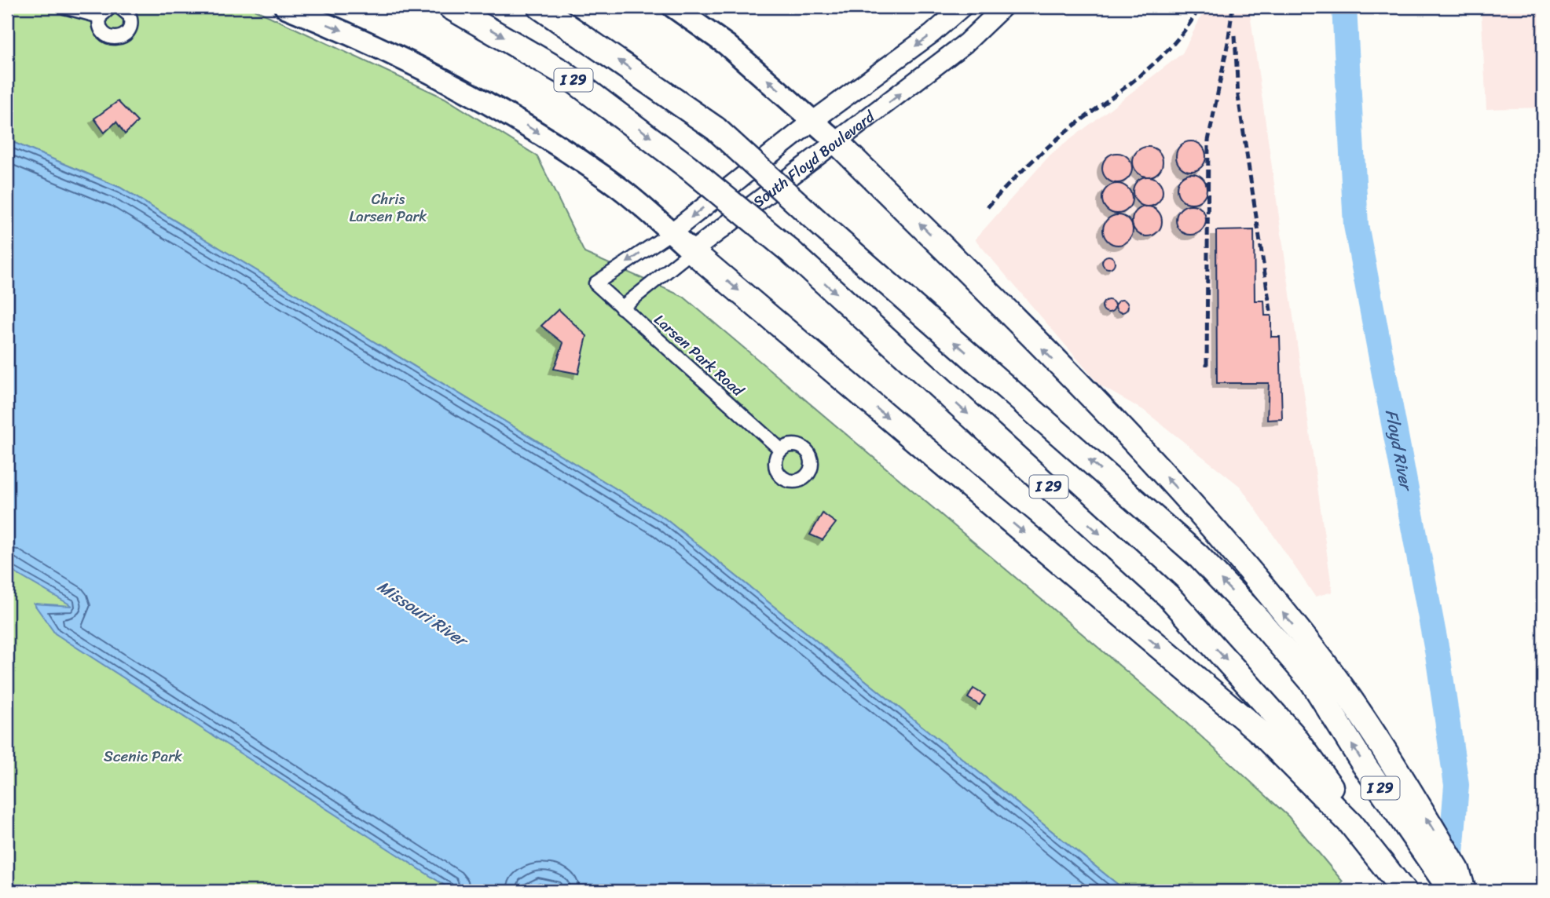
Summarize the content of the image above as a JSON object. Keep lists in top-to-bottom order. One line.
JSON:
{"streets":{"highway":["I 29"],"main road":["South Floyd Boulevard"],"street":["Larsen Park Road"]},"crossings":[["South Floyd Boulevard","Larsen Park Road"]],"water":["Floyd River","Missouri River"],"parks":["Chris Larsen Park","Scenic Park"]}
